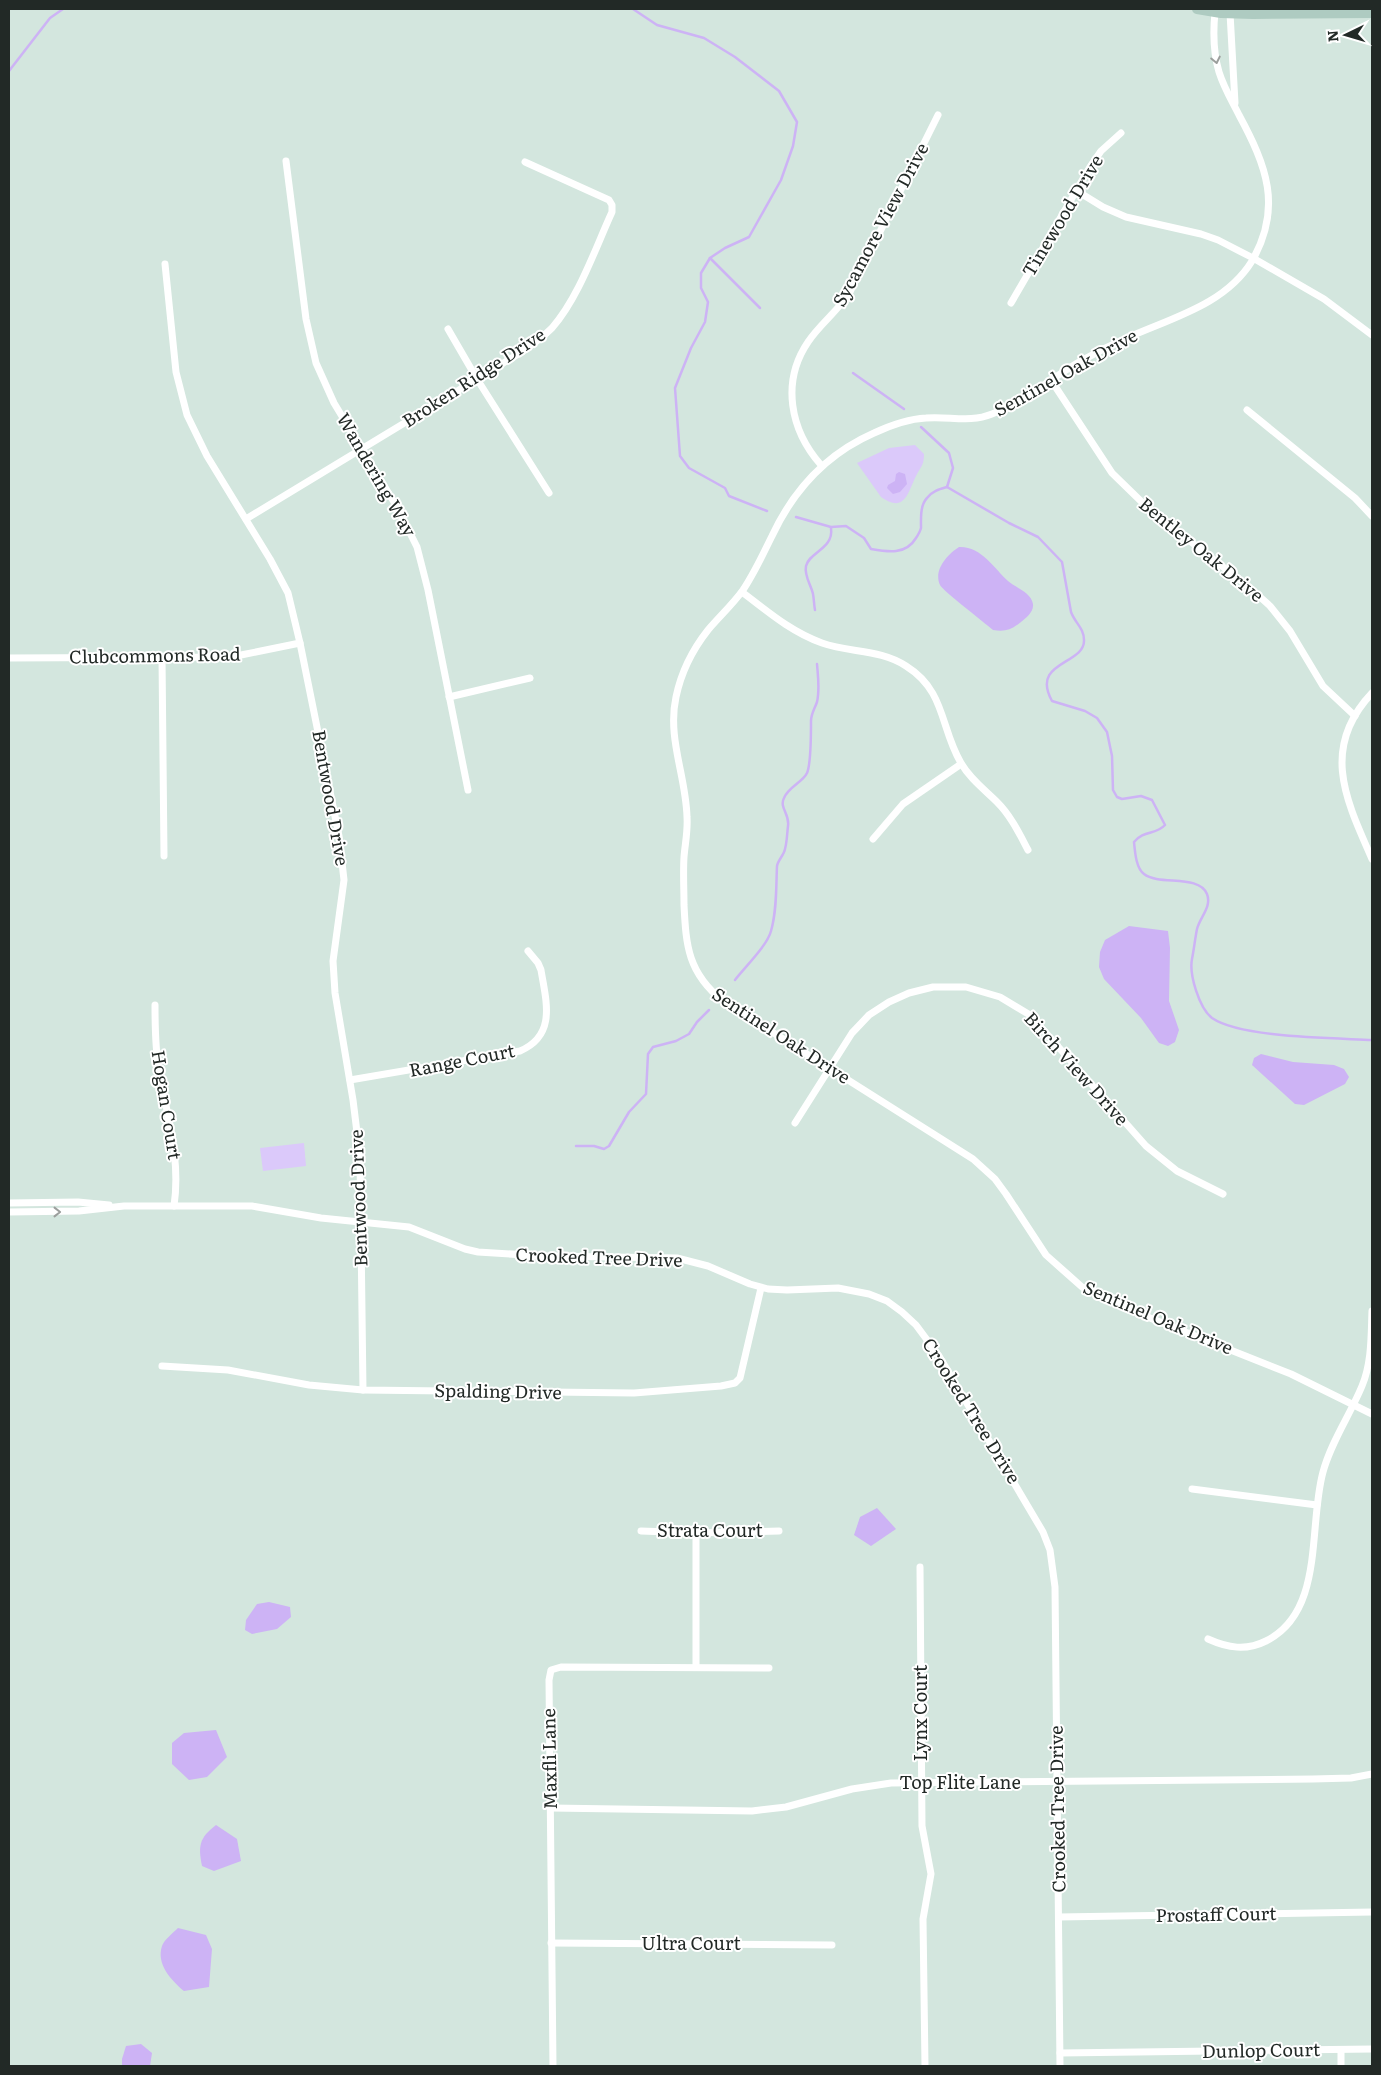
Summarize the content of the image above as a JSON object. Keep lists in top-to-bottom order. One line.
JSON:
{"streets":{"street":["Tinewood Drive","Sycamore View Drive","Sentinel Oak Drive","Broken Ridge Drive","Wandering Way","Bentley Oak Drive","Clubcommons Road","Bentwood Drive","Range Court","Birch View Drive","Hogan Court","Crooked Tree Drive","Spalding Drive","Strata Court","Lynx Court","Maxfli Lane","Top Flite Lane","Prostaff Court","Ultra Court","Dunlop Court"]},"crossings":[["Sycamore View Drive","Sentinel Oak Drive"],["Sentinel Oak Drive","Bentley Oak Drive"],["Sentinel Oak Drive","Birch View Drive"],["Broken Ridge Drive","Wandering Way"],["Broken Ridge Drive","Bentwood Drive"],["Clubcommons Road","Bentwood Drive"],["Bentwood Drive","Range Court"],["Bentwood Drive","Crooked Tree Drive"],["Bentwood Drive","Spalding Drive"],["Hogan Court","Crooked Tree Drive"],["Crooked Tree Drive","Spalding Drive"],["Crooked Tree Drive","Top Flite Lane"],["Crooked Tree Drive","Prostaff Court"],["Crooked Tree Drive","Dunlop Court"],["Lynx Court","Top Flite Lane"],["Maxfli Lane","Top Flite Lane"],["Maxfli Lane","Ultra Court"]],"north":"left"}
